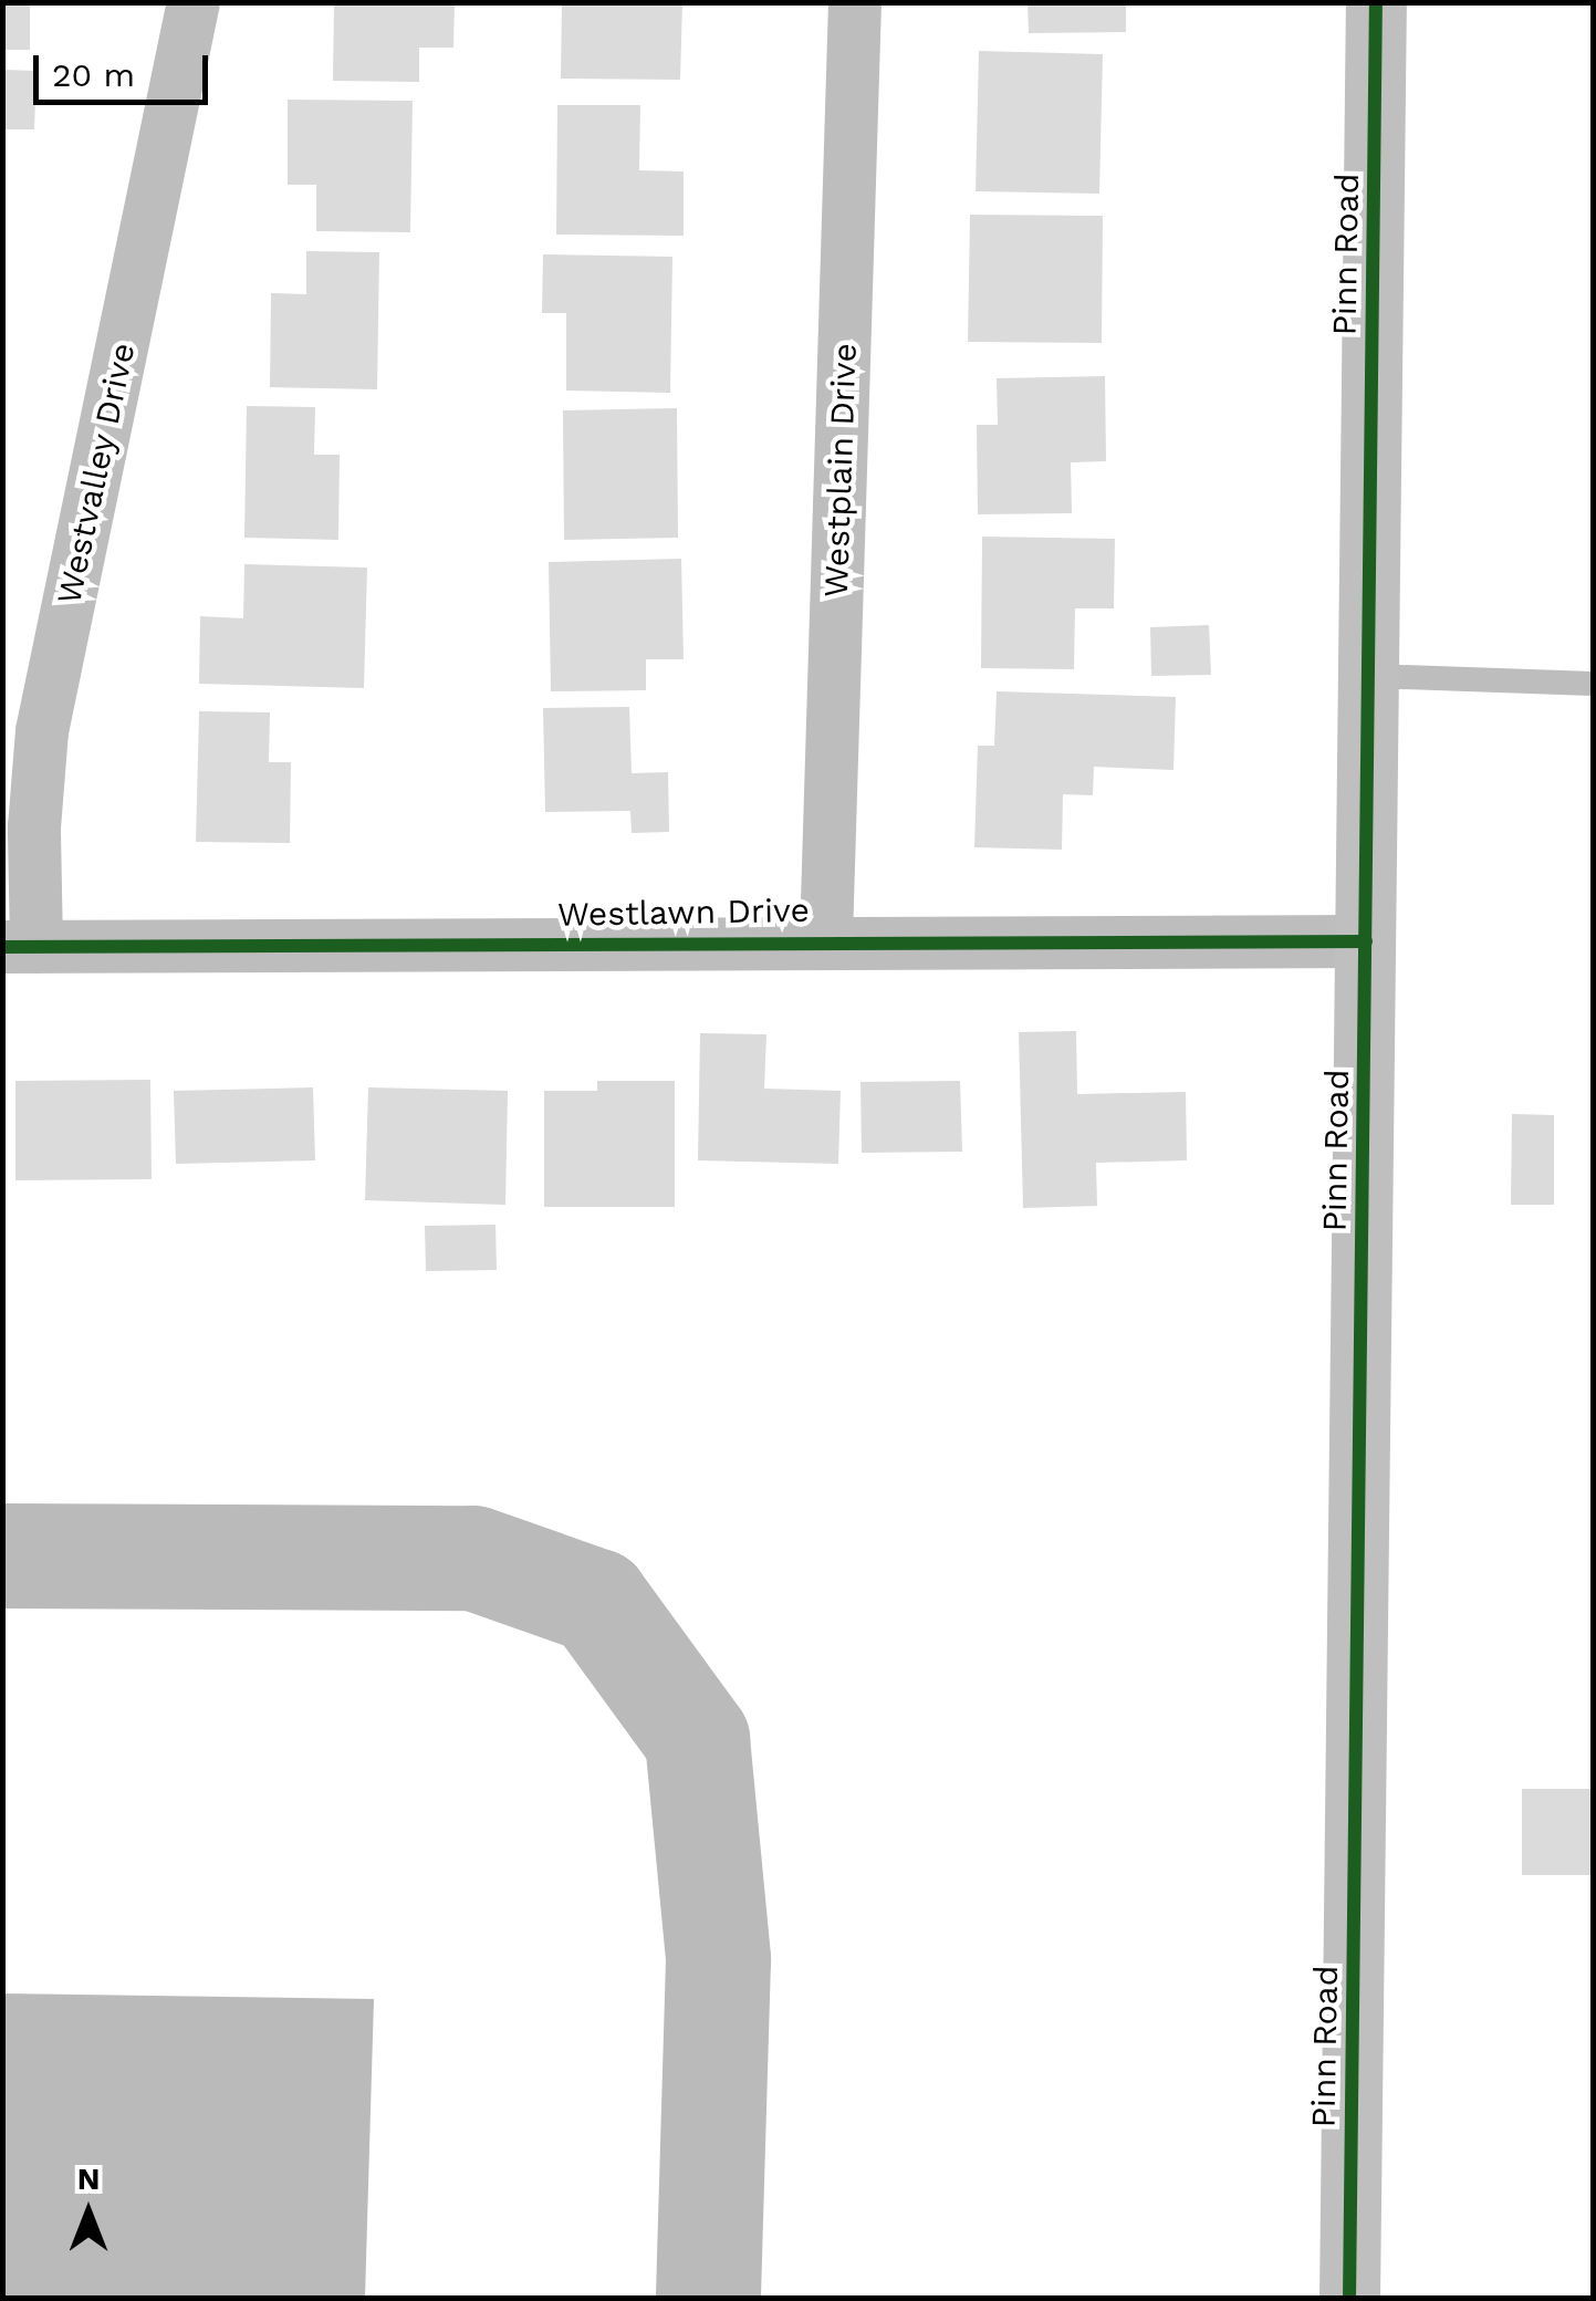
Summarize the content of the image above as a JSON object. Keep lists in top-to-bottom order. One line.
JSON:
{"streets":{"street":["Pinn Road","Westplain Drive","Westvalley Drive","Westlawn Drive"]},"crossings":[["Pinn Road","Westlawn Drive"],["Westplain Drive","Westlawn Drive"],["Westvalley Drive","Westlawn Drive"]],"scale_bar":"20 m","north":"top"}
